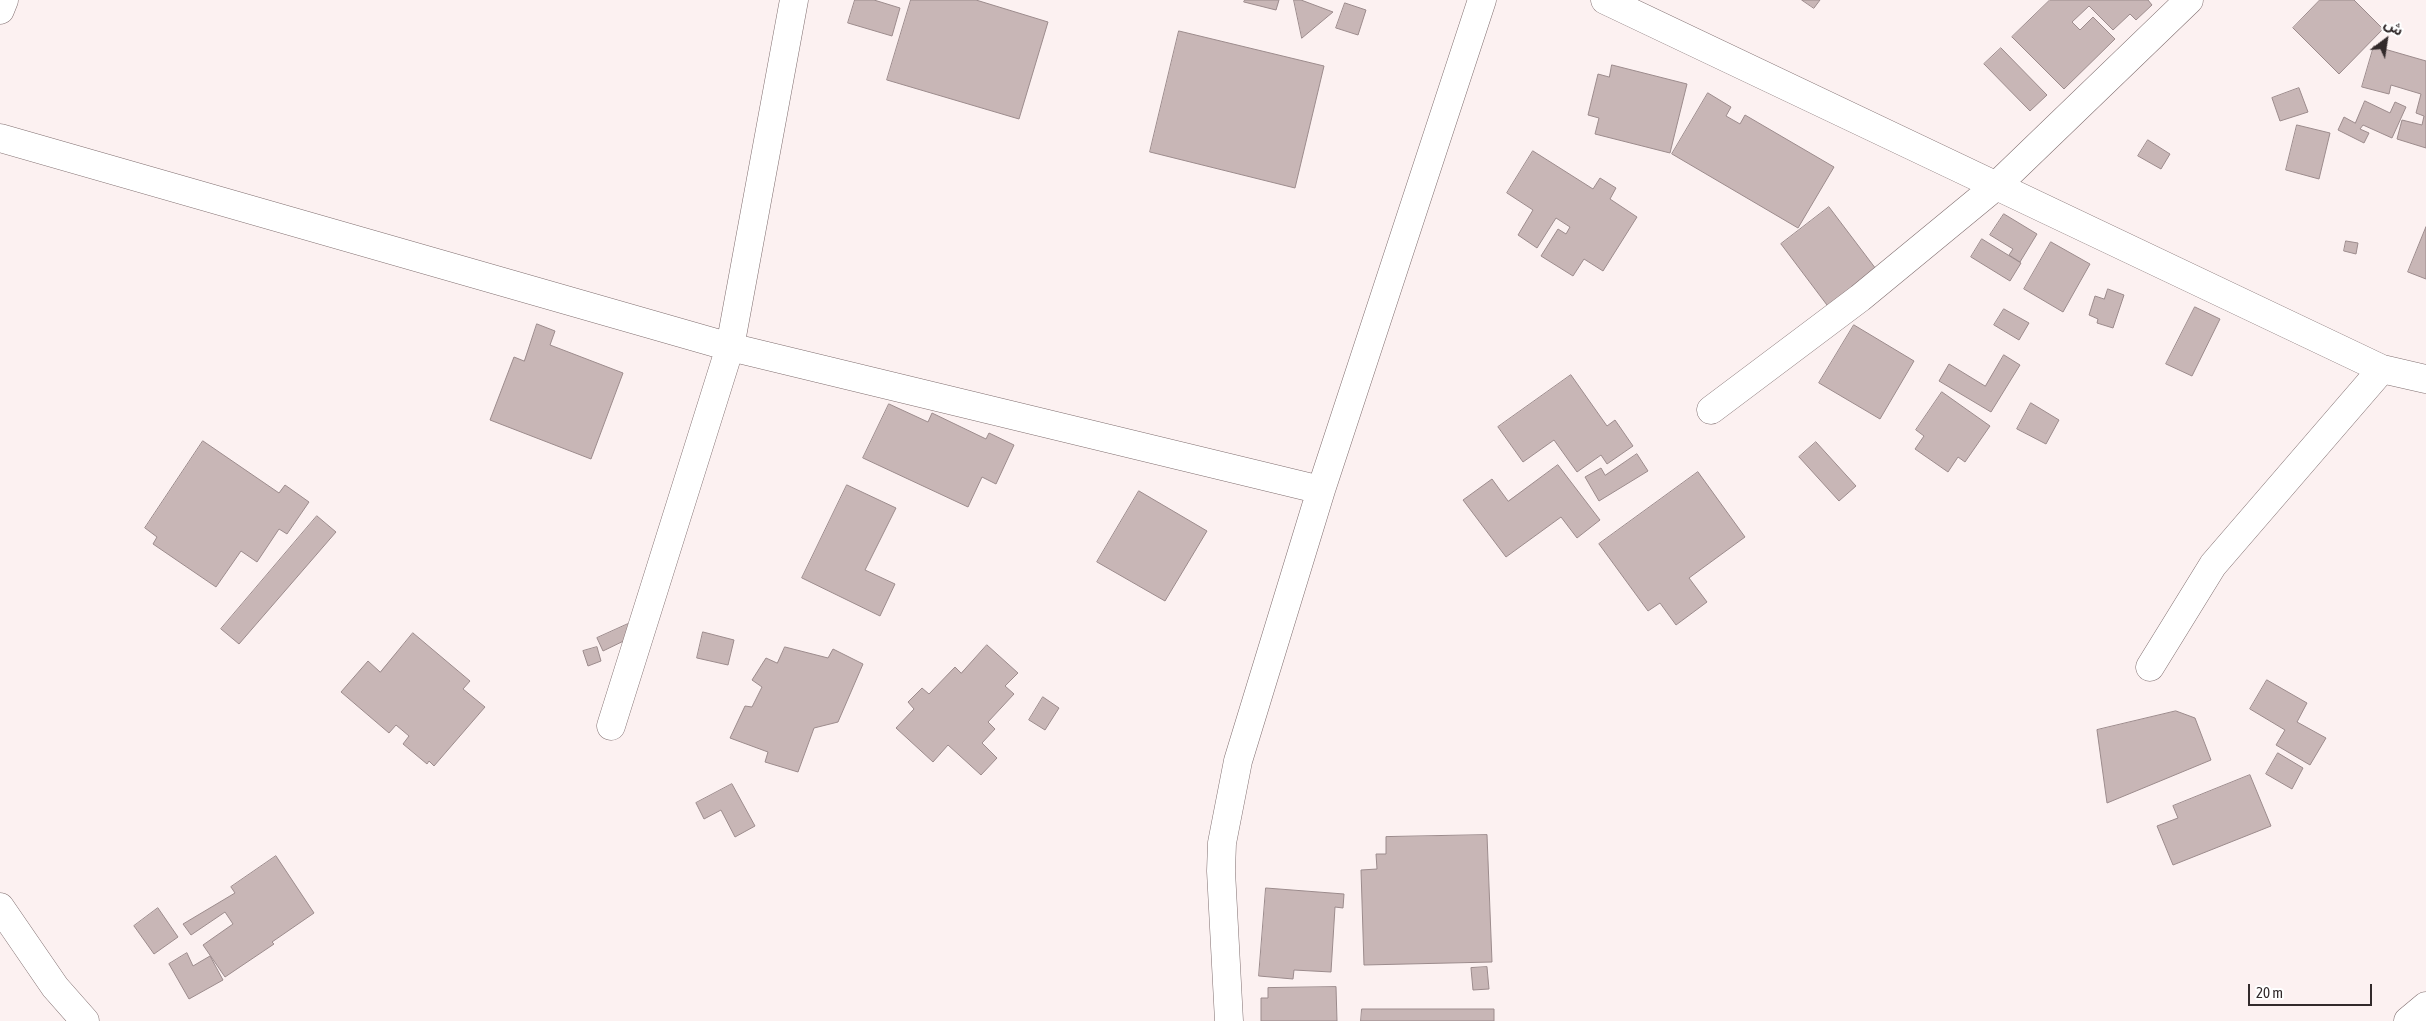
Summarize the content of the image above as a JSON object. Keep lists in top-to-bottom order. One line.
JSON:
{"scale_bar":"20 m","north":"top right"}
